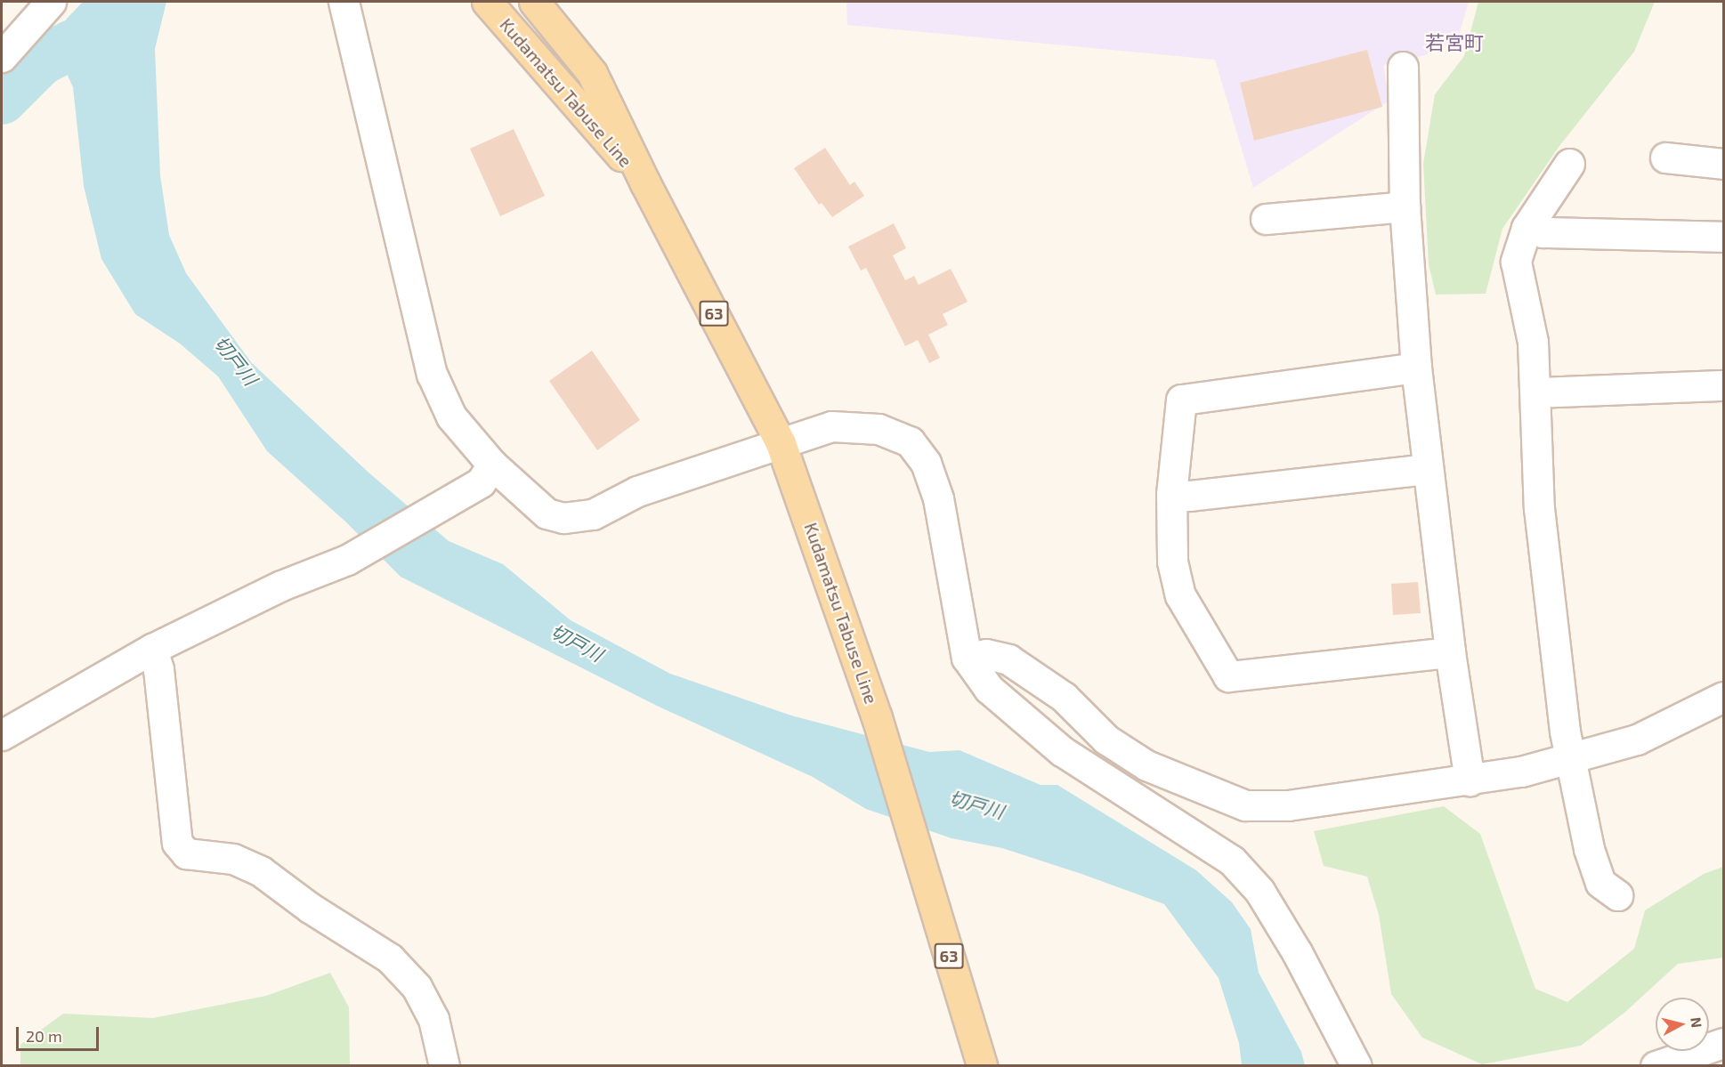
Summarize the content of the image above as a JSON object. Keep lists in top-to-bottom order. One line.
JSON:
{"streets":{"main road":["Kudamatsu Tabuse Line","63"]},"districts":["若宮町"],"water":["切戸川"],"scale_bar":"20 m","north":"right"}
